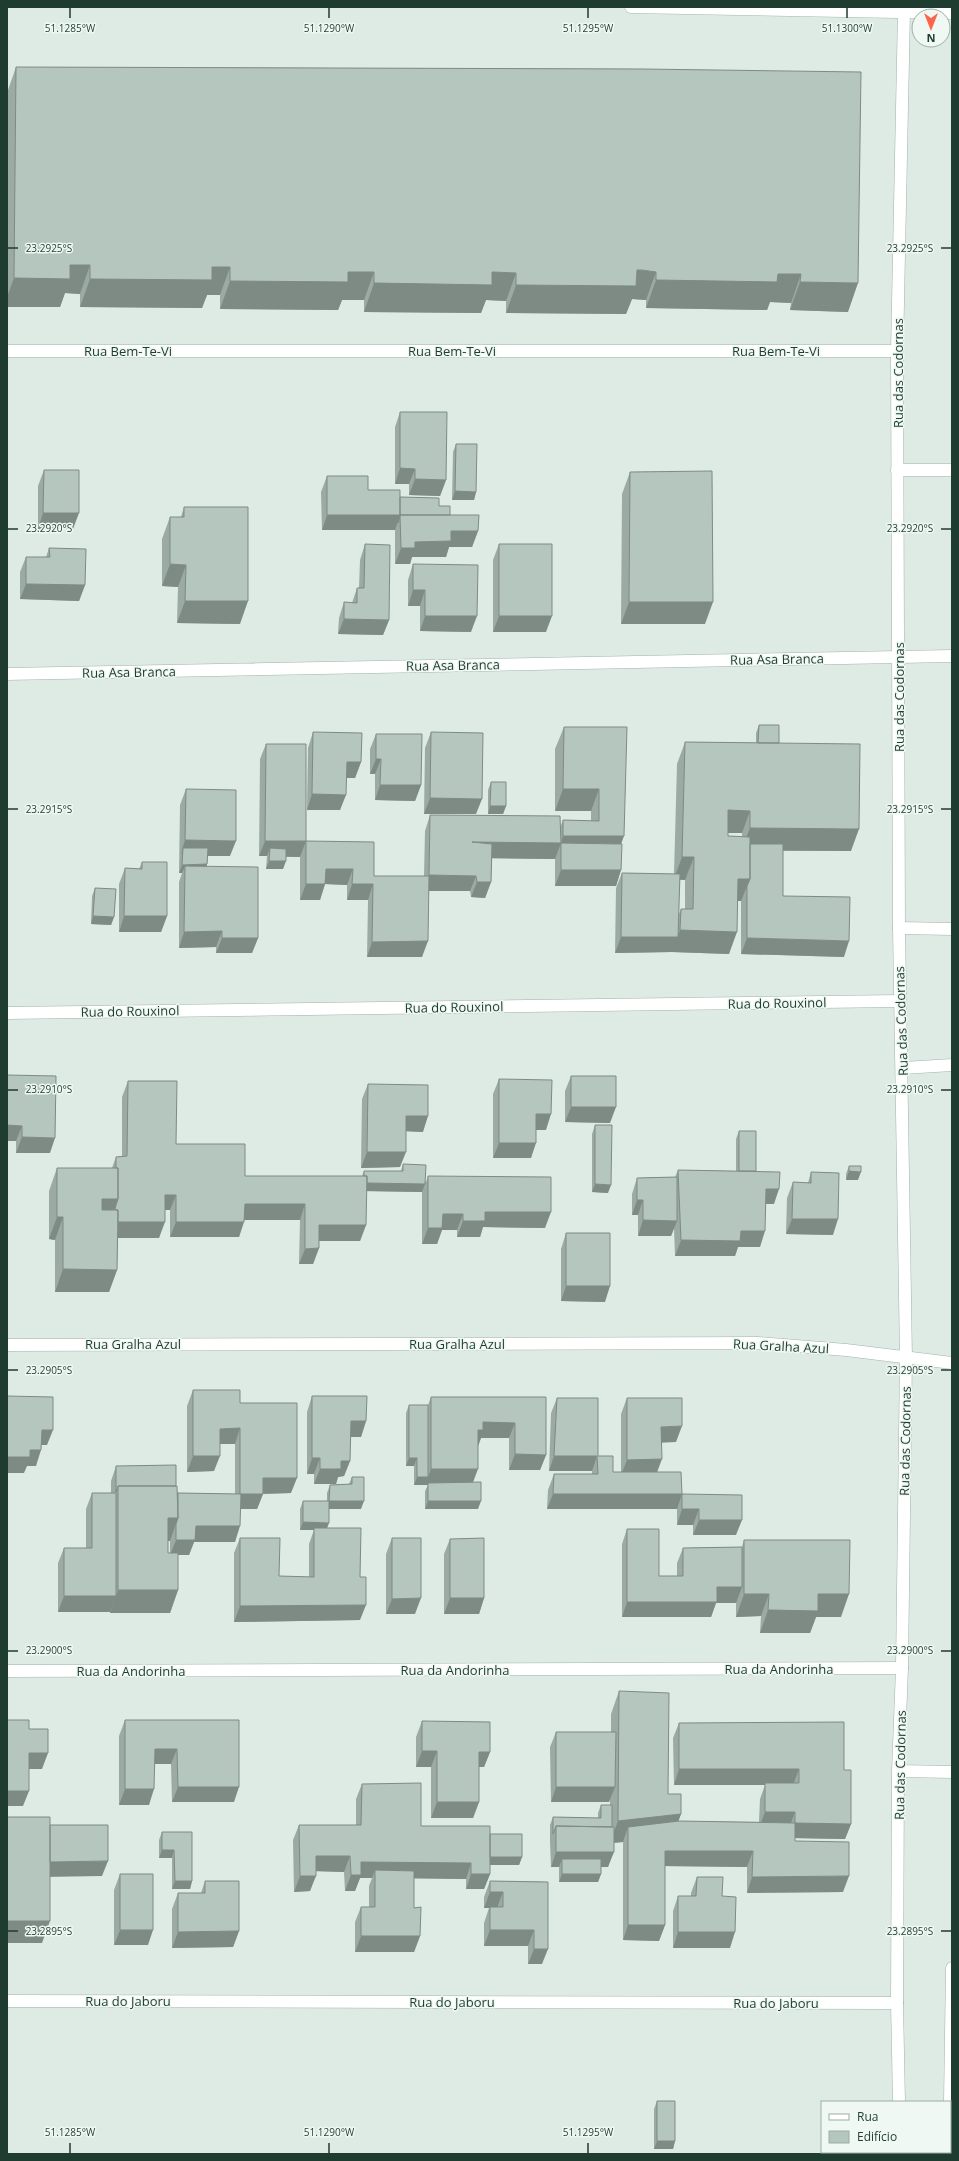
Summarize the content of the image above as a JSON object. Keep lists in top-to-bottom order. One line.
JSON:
{"streets":{"street":["Rua Bem-Te-Vi","Rua das Codornas","Rua Asa Branca","Rua do Rouxinol","Rua Gralha Azul","Rua da Andorinha","Rua do Jaboru"]},"crossings":[["Rua Bem-Te-Vi","Rua das Codornas"],["Rua das Codornas","Rua Asa Branca"],["Rua das Codornas","Rua do Rouxinol"],["Rua das Codornas","Rua Gralha Azul"],["Rua das Codornas","Rua da Andorinha"],["Rua das Codornas","Rua do Jaboru"]],"legend":["Rua","Edifício"],"north":"bottom","coordinates":["51.1285°W","51.1290°W","51.1295°W","51.1300°W","23.2925°S","23.2920°S","23.2915°S","23.2910°S","23.2905°S","23.2900°S","23.2895°S"]}
